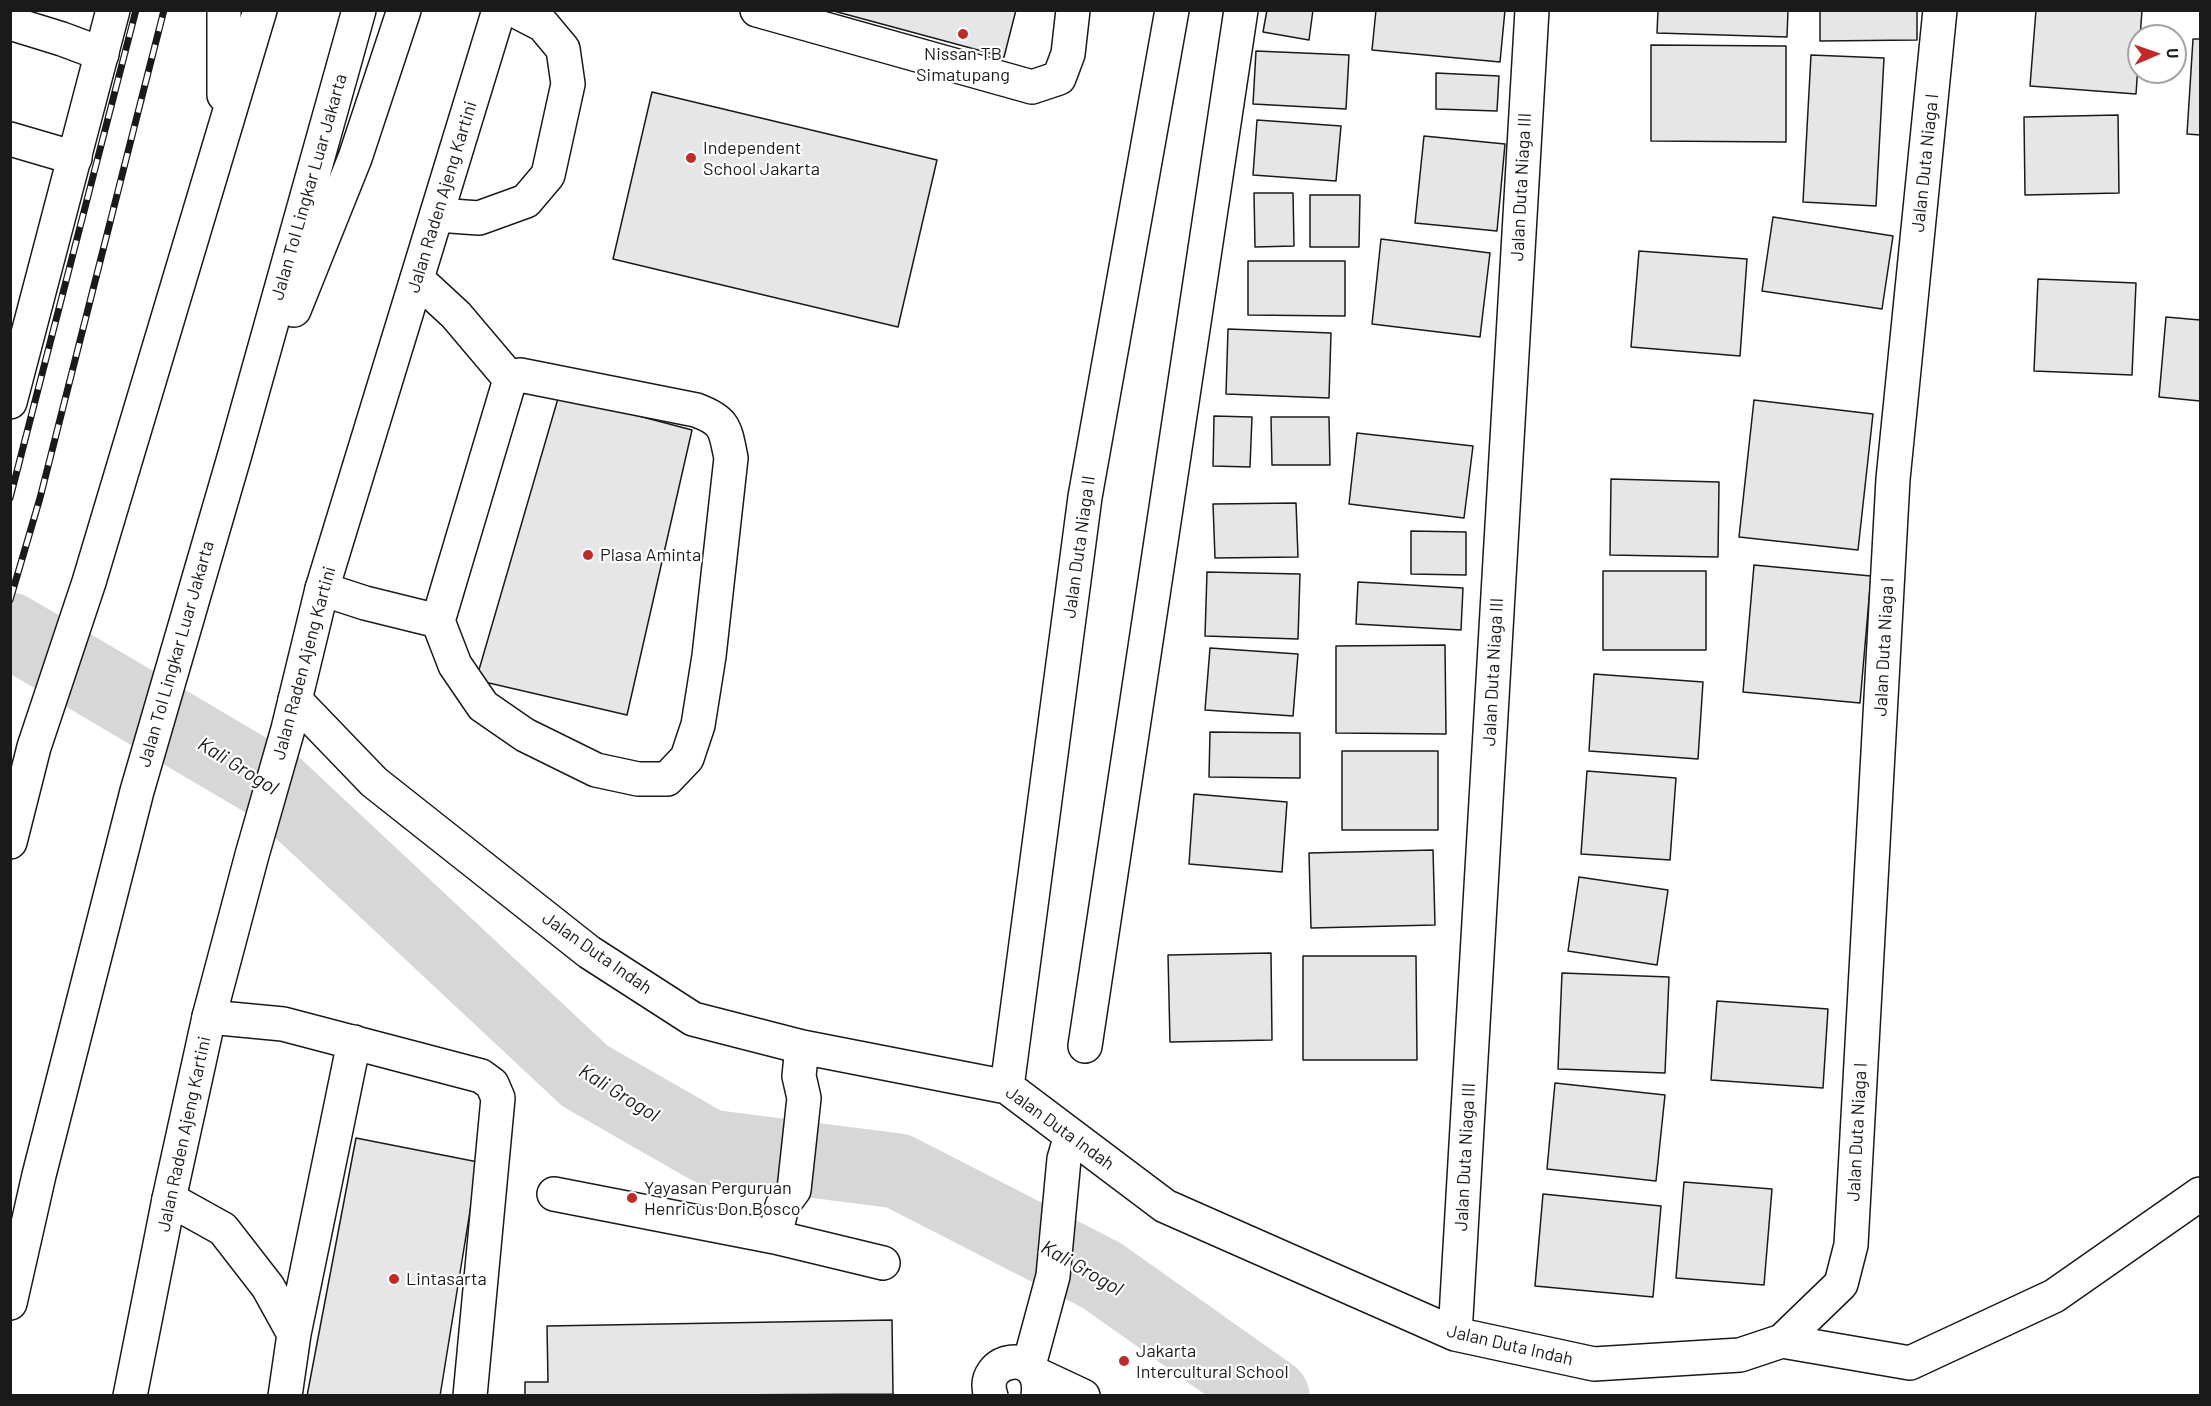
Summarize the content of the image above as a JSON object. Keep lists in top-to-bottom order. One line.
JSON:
{"streets":{"main road":["Jalan Duta Niaga I","Jalan Tol Lingkar Luar Jakarta","Jalan Duta Niaga III","Jalan Raden Ajeng Kartini","Jalan Duta Niaga II","Jalan Duta Indah"]},"crossings":[["Jalan Duta Niaga I","Jalan Duta Indah"],["Jalan Duta Niaga III","Jalan Duta Indah"],["Jalan Raden Ajeng Kartini","Jalan Duta Indah"],["Jalan Duta Niaga II","Jalan Duta Indah"]],"water":["Kali Grogol"],"places":["Nissan TB Simatupang","Independent School Jakarta","Plasa Aminta","Yayasan Perguruan Henricus Don Bosco","Lintasarta","Jakarta Intercultural School"],"north":"right"}
